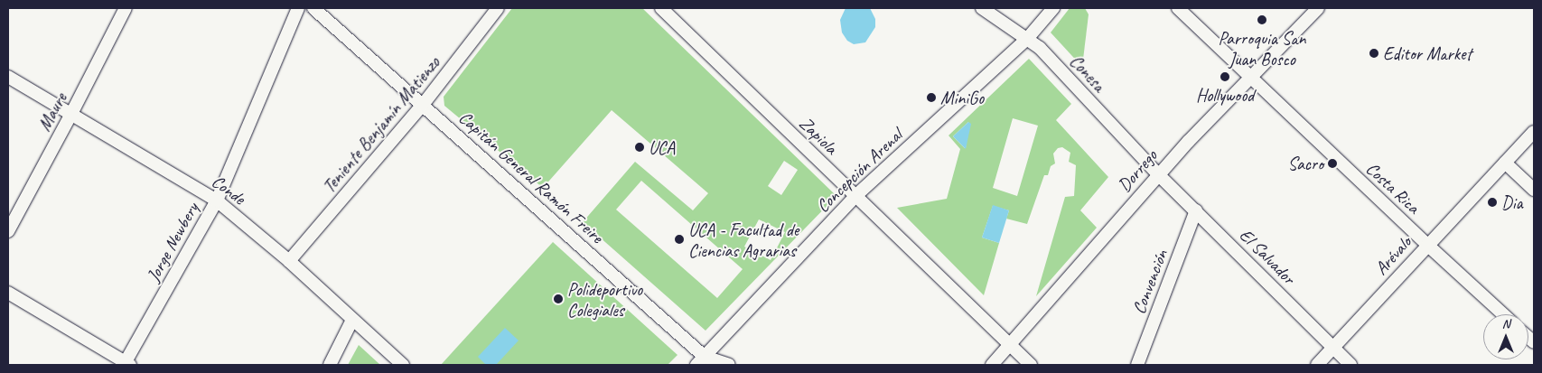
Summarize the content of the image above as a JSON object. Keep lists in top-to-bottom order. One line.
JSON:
{"streets":{"street":["Conesa","Maure","Teniente Benjamín Matienzo","Zapiola","Concepción Arenal","Dorrego","Capitán General Ramón Freire","Costa Rica","Conde","Jorge Newbery","Arévalo","El Salvador","Convención"]},"crossings":[["Conesa","Concepción Arenal"],["Conesa","Dorrego"],["Conesa","El Salvador"],["Maure","Conde"],["Teniente Benjamín Matienzo","Capitán General Ramón Freire"],["Teniente Benjamín Matienzo","Conde"],["Zapiola","Concepción Arenal"],["Zapiola","Dorrego"],["Concepción Arenal","Capitán General Ramón Freire"],["Dorrego","Costa Rica"],["Dorrego","El Salvador"],["Costa Rica","Arévalo"],["Conde","Jorge Newbery"],["Arévalo","El Salvador"],["El Salvador","Convención"]],"places":["Parroquia San Juan Bosco","Editor Market","Hollywood","MiniGo","UCA","Sacro","Dia","UCA - Facultad de Ciencias Agrarias","Polideportivo Colegiales"],"north":"top"}
